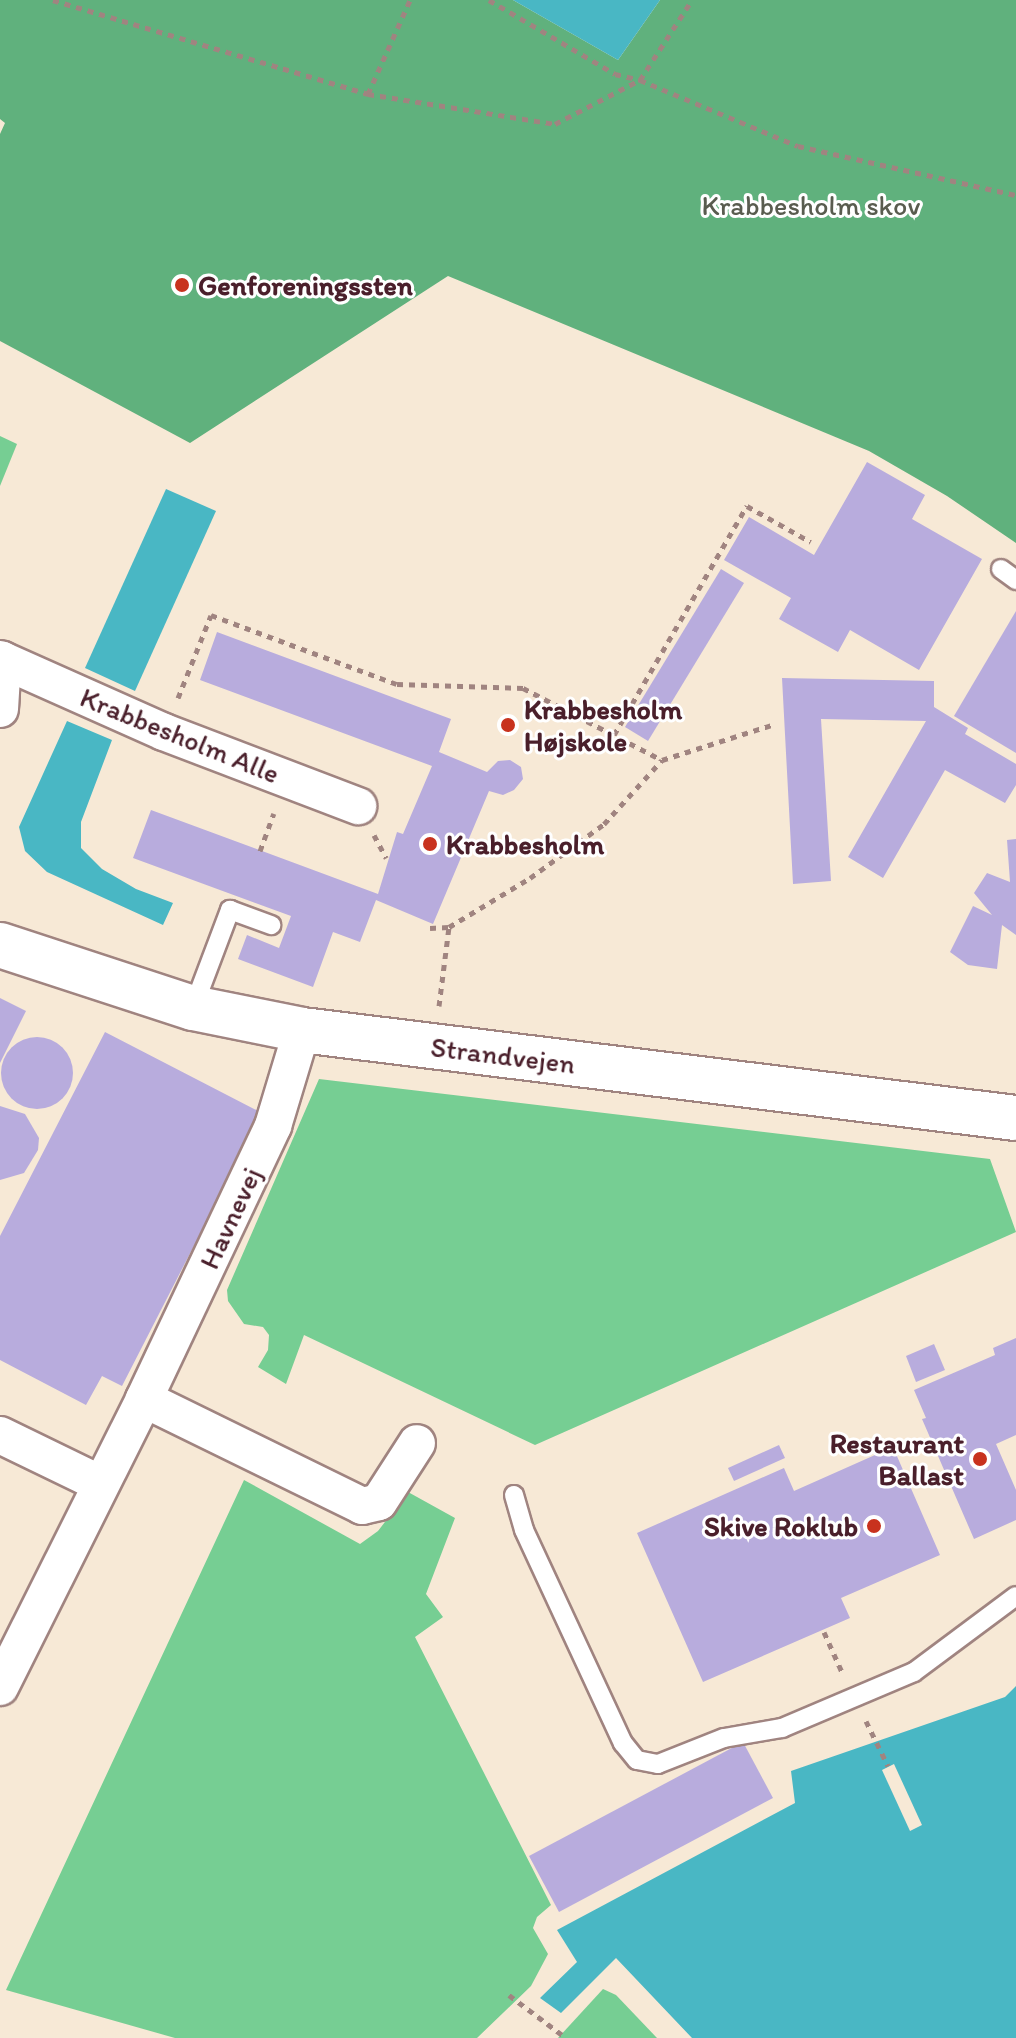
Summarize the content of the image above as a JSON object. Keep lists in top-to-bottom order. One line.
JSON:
{"streets":{"street":["Krabbesholm Alle","Strandvejen","Havnevej"]},"crossings":[["Strandvejen","Havnevej"]],"parks":["Krabbesholm skov"],"places":["Genforeningssten","Krabbesholm Højskole","Krabbesholm","Restaurant Ballast","Skive Roklub"]}
